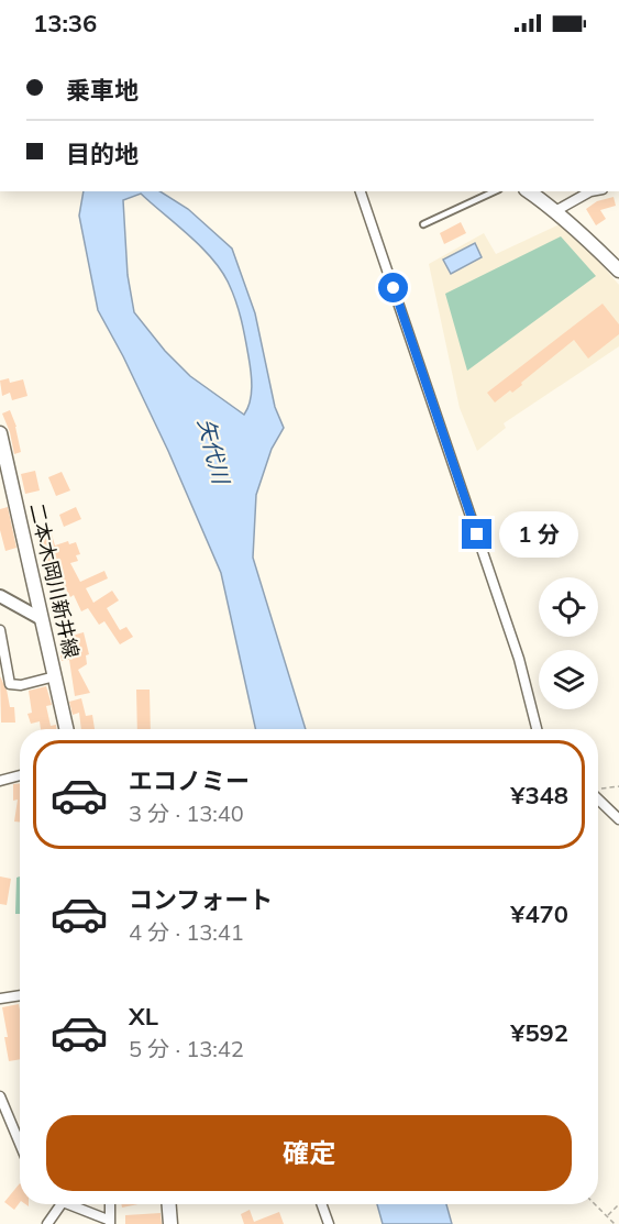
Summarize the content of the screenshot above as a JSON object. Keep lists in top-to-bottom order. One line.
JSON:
{"streets":{"main road":["二本木岡川新井線"]},"water":["矢代川"],"page":{"status":"13:36","banner":["乗車地","目的地"],"bubble":"1 分","list":[{"name":"エコノミー","note":"3 分 · 13:40","value":"¥348"},{"name":"コンフォート","note":"4 分 · 13:41","value":"¥470"},{"name":"XL","note":"5 分 · 13:42","value":"¥592"}],"buttons":"確定"}}
